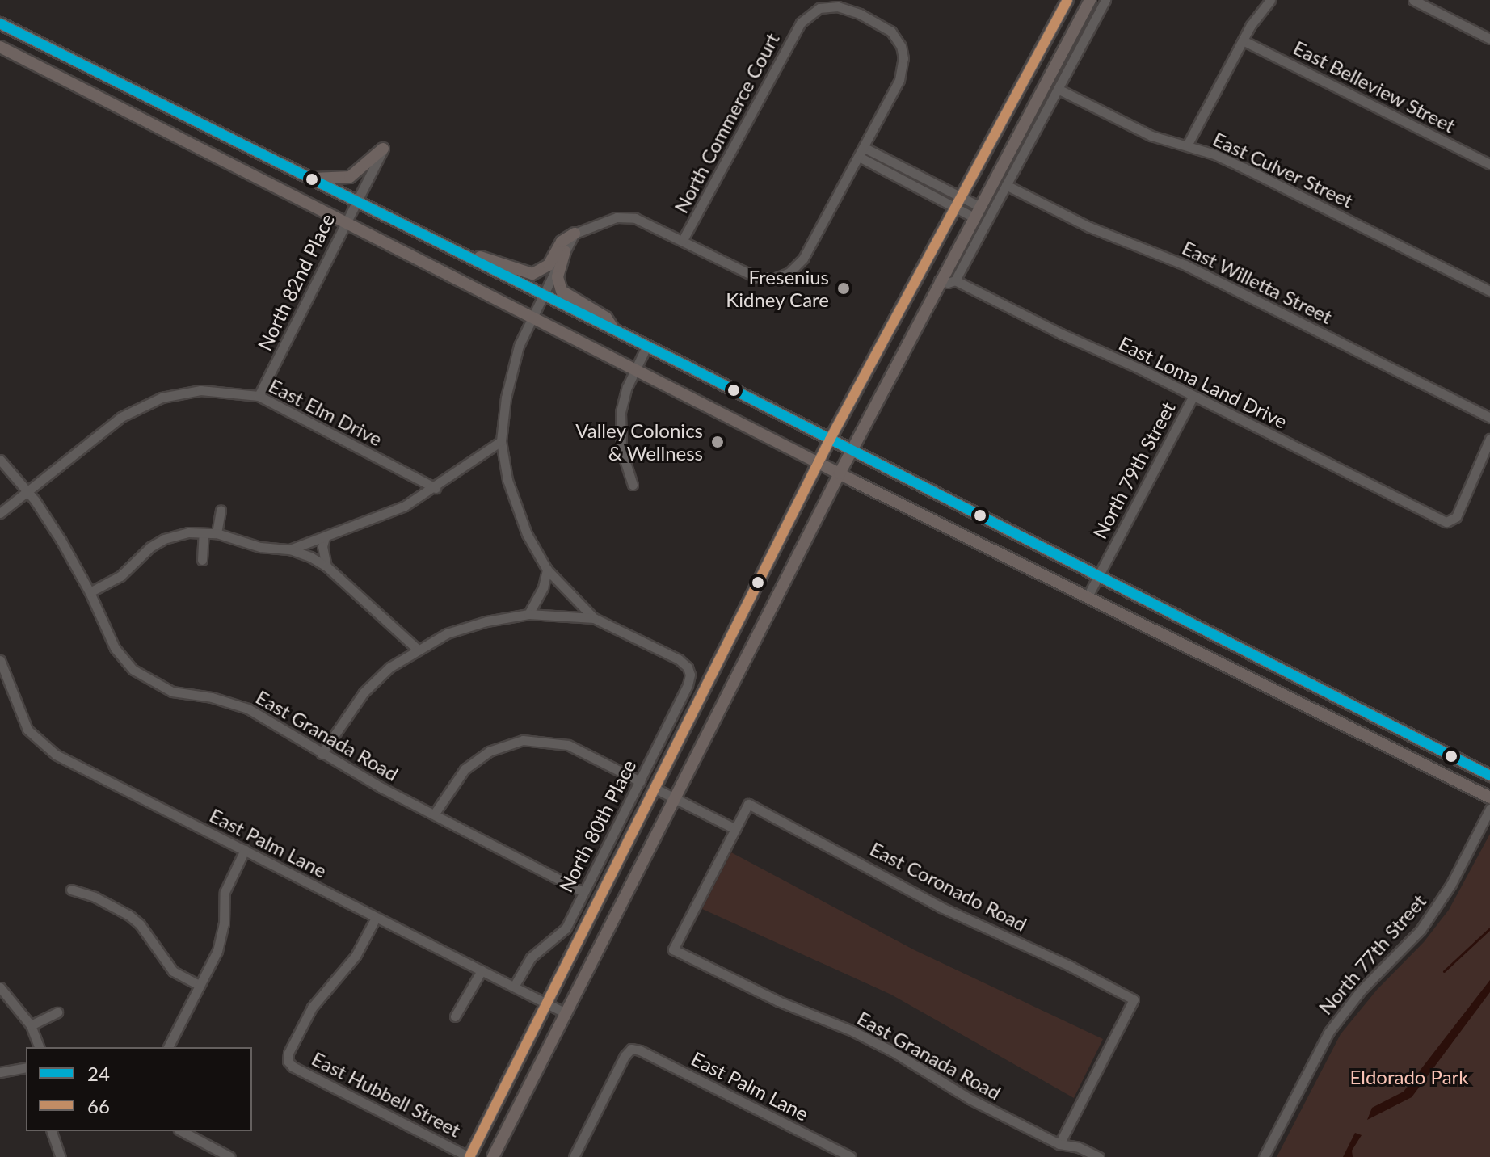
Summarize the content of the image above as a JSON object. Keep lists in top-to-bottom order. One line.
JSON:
{"streets":{"street":["East Belleview Street","North Commerce Court","East Culver Street","North 82nd Place","East Willetta Street","East Loma Land Drive","East Elm Drive","North 79th Street","East Granada Road","North 80th Place","East Palm Lane","East Coronado Road","North 77th Street","East Hubbell Street"]},"crossings":[["North 82nd Place","East Elm Drive"],["East Loma Land Drive","North 79th Street"],["East Elm Drive","East Granada Road"],["East Granada Road","North 80th Place"],["East Granada Road","East Coronado Road"],["North 80th Place","East Palm Lane"],["East Palm Lane","East Hubbell Street"]],"parks":["Eldorado Park"],"places":["Fresenius Kidney Care","Valley Colonics & Wellness"],"lines":["transit line 66","transit line 24"],"legend":["24","66"]}
